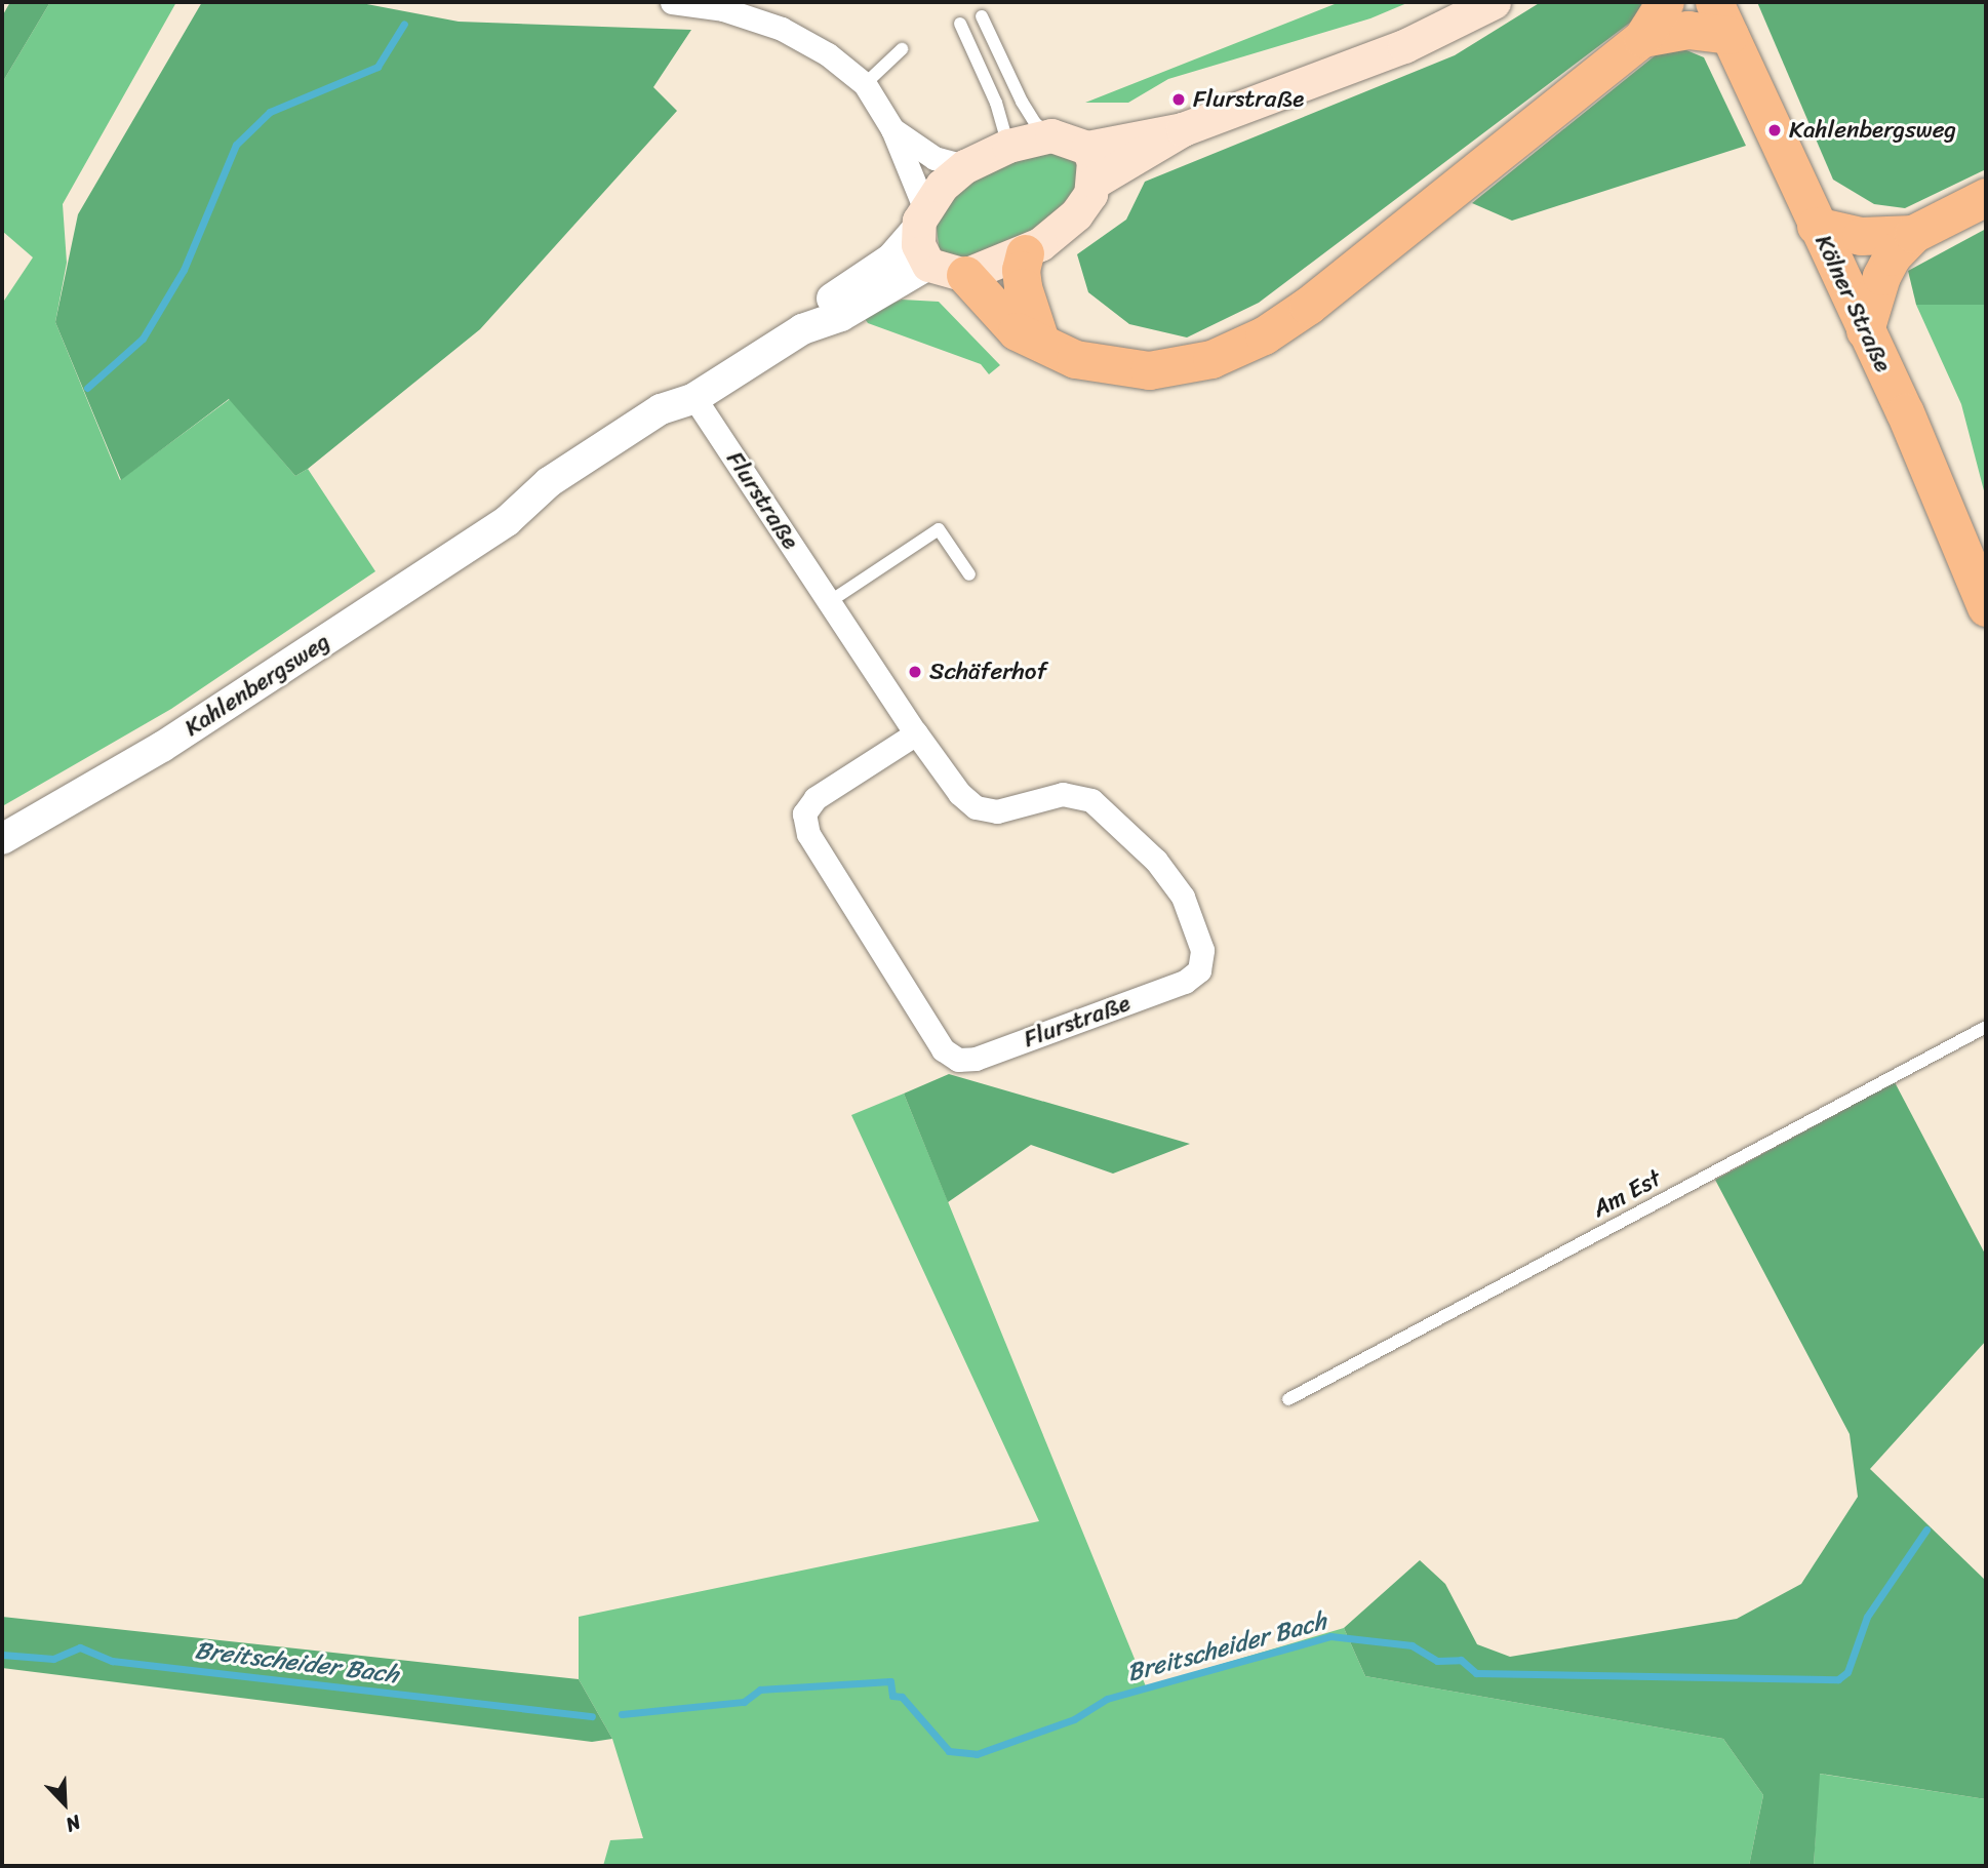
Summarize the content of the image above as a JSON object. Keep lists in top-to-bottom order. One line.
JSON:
{"streets":{"main road":["Kölner Straße","Kahlenbergsweg"],"street":["Flurstraße"],"lane":["Am Est"]},"crossings":[["Flurstraße","Kahlenbergsweg"]],"water":["Breitscheider Bach"],"places":["Flurstraße","Kahlenbergsweg","Schäferhof"],"north":"bottom right"}
